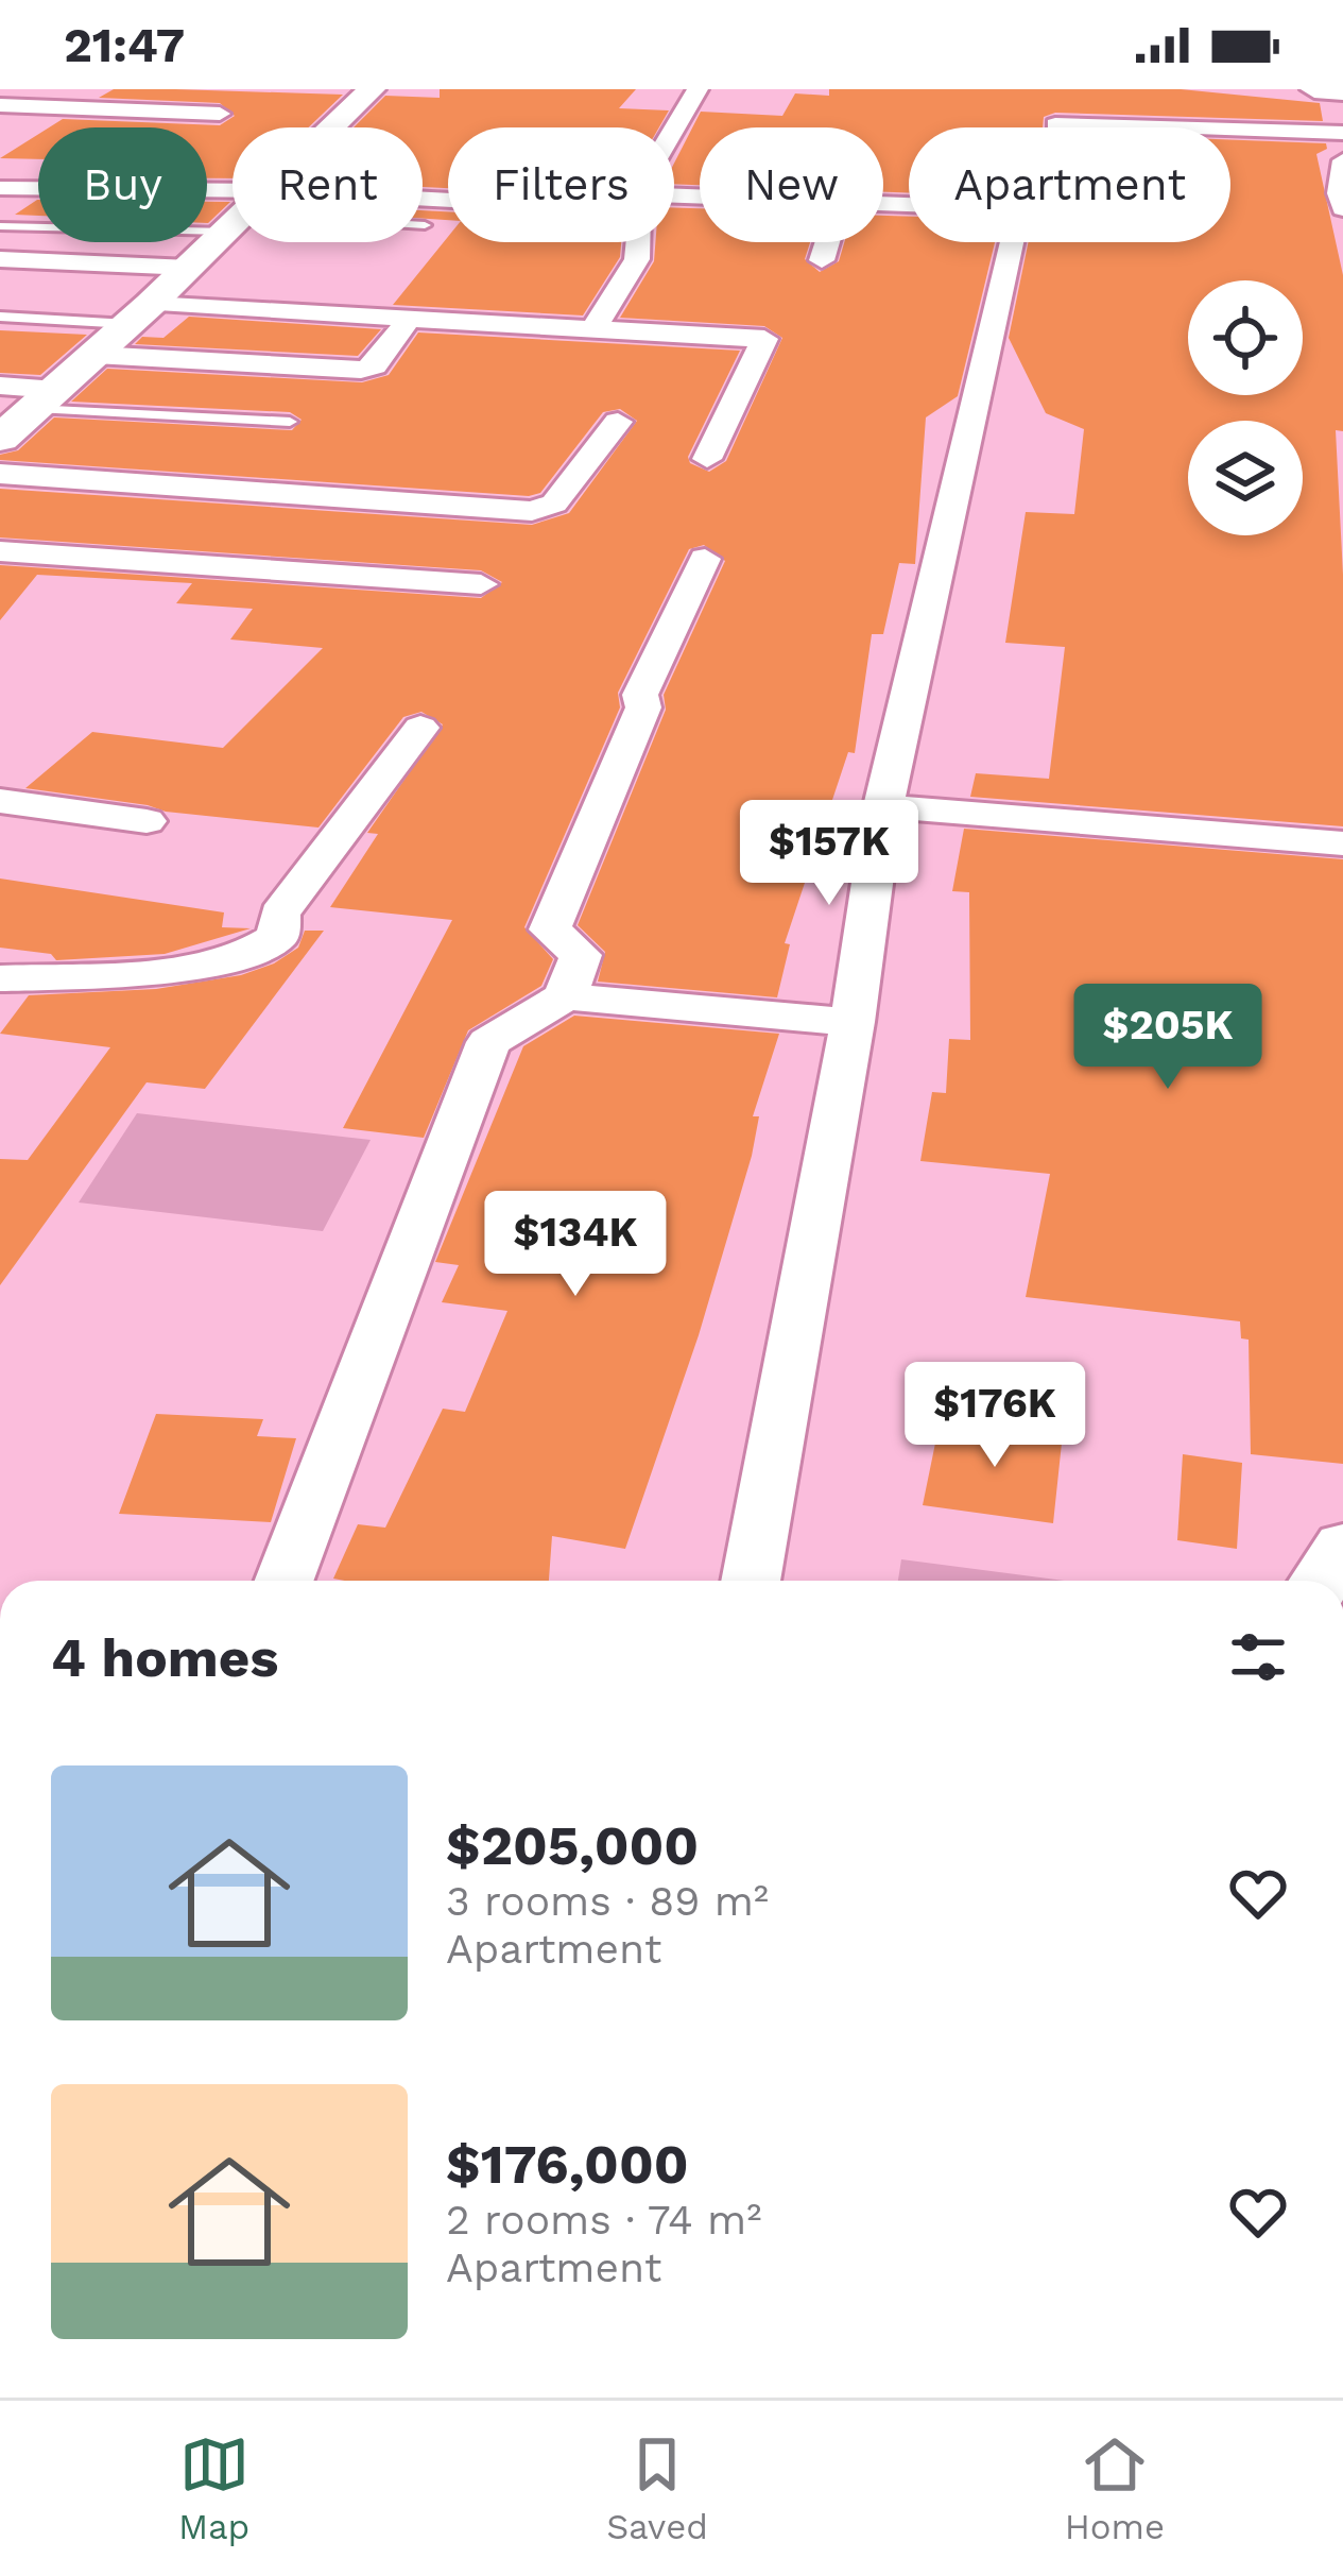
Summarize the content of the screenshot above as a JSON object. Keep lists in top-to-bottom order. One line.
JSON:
{"page":{"status":"21:47","chip":["Buy","Rent","Filters","New","Apartment"],"price":["$157K","$205K","$134K","$176K"],"heading":"4 homes","list":[{"name":"$205,000","note":"3 rooms · 89 m² · Apartment"},{"name":"$176,000","note":"2 rooms · 74 m² · Apartment"}],"tabs":["Map","Saved","Home"]}}
